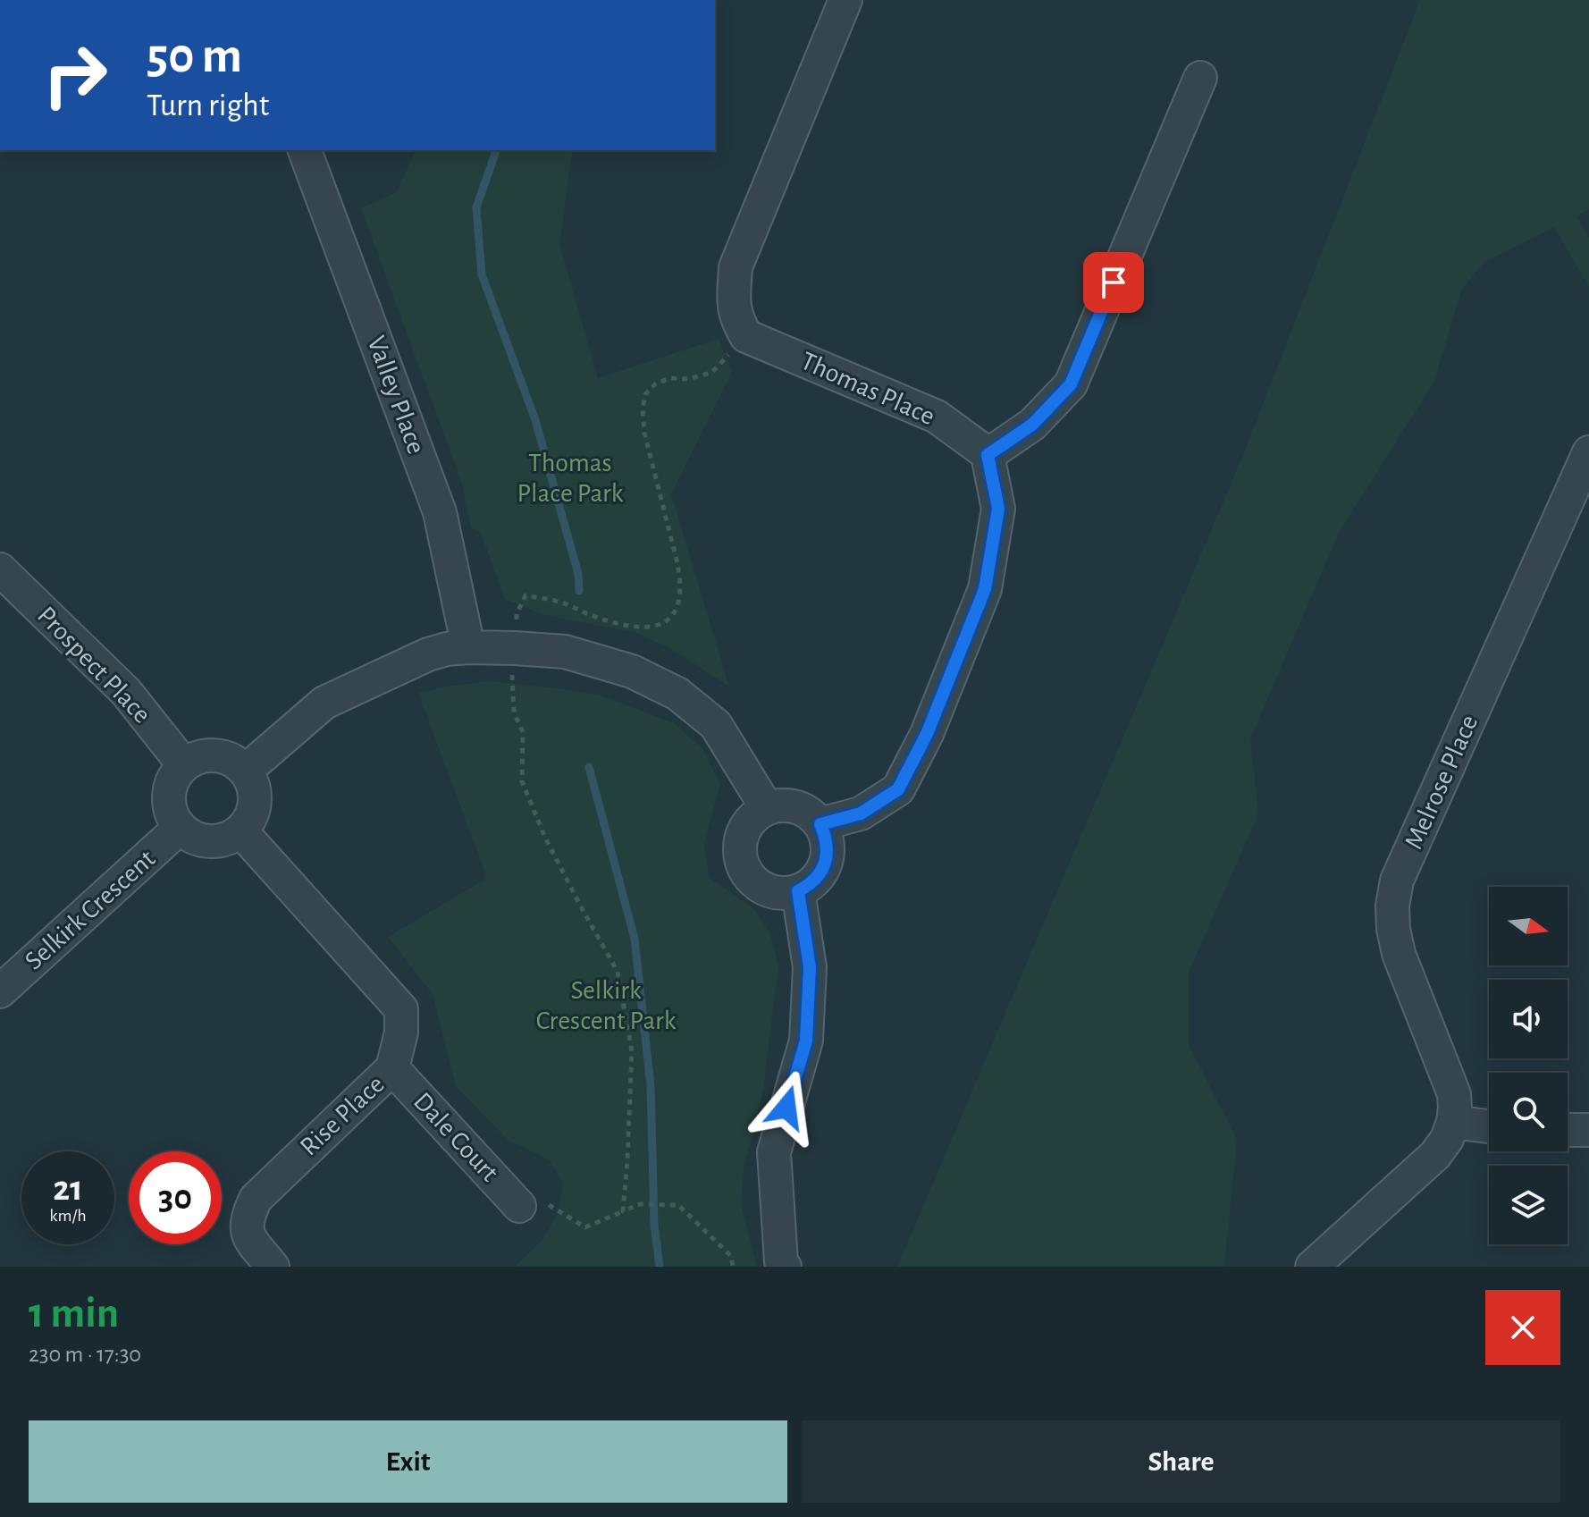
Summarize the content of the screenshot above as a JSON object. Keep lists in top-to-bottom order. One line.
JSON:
{"streets":{"street":["Thomas Place","Valley Place","Prospect Place","Melrose Place","Selkirk Crescent","Rise Place","Dale Court"]},"crossings":[["Prospect Place","Selkirk Crescent"],["Prospect Place","Rise Place"],["Selkirk Crescent","Rise Place"],["Rise Place","Dale Court"]],"parks":["Thomas Place Park","Selkirk Crescent Park"],"north":"right","page":{"turn":["50 m","Turn right"],"speed":"21 km/h","limit":"30","heading":["1 min","230 m · 17:30"],"buttons":["Exit","Share"]}}
